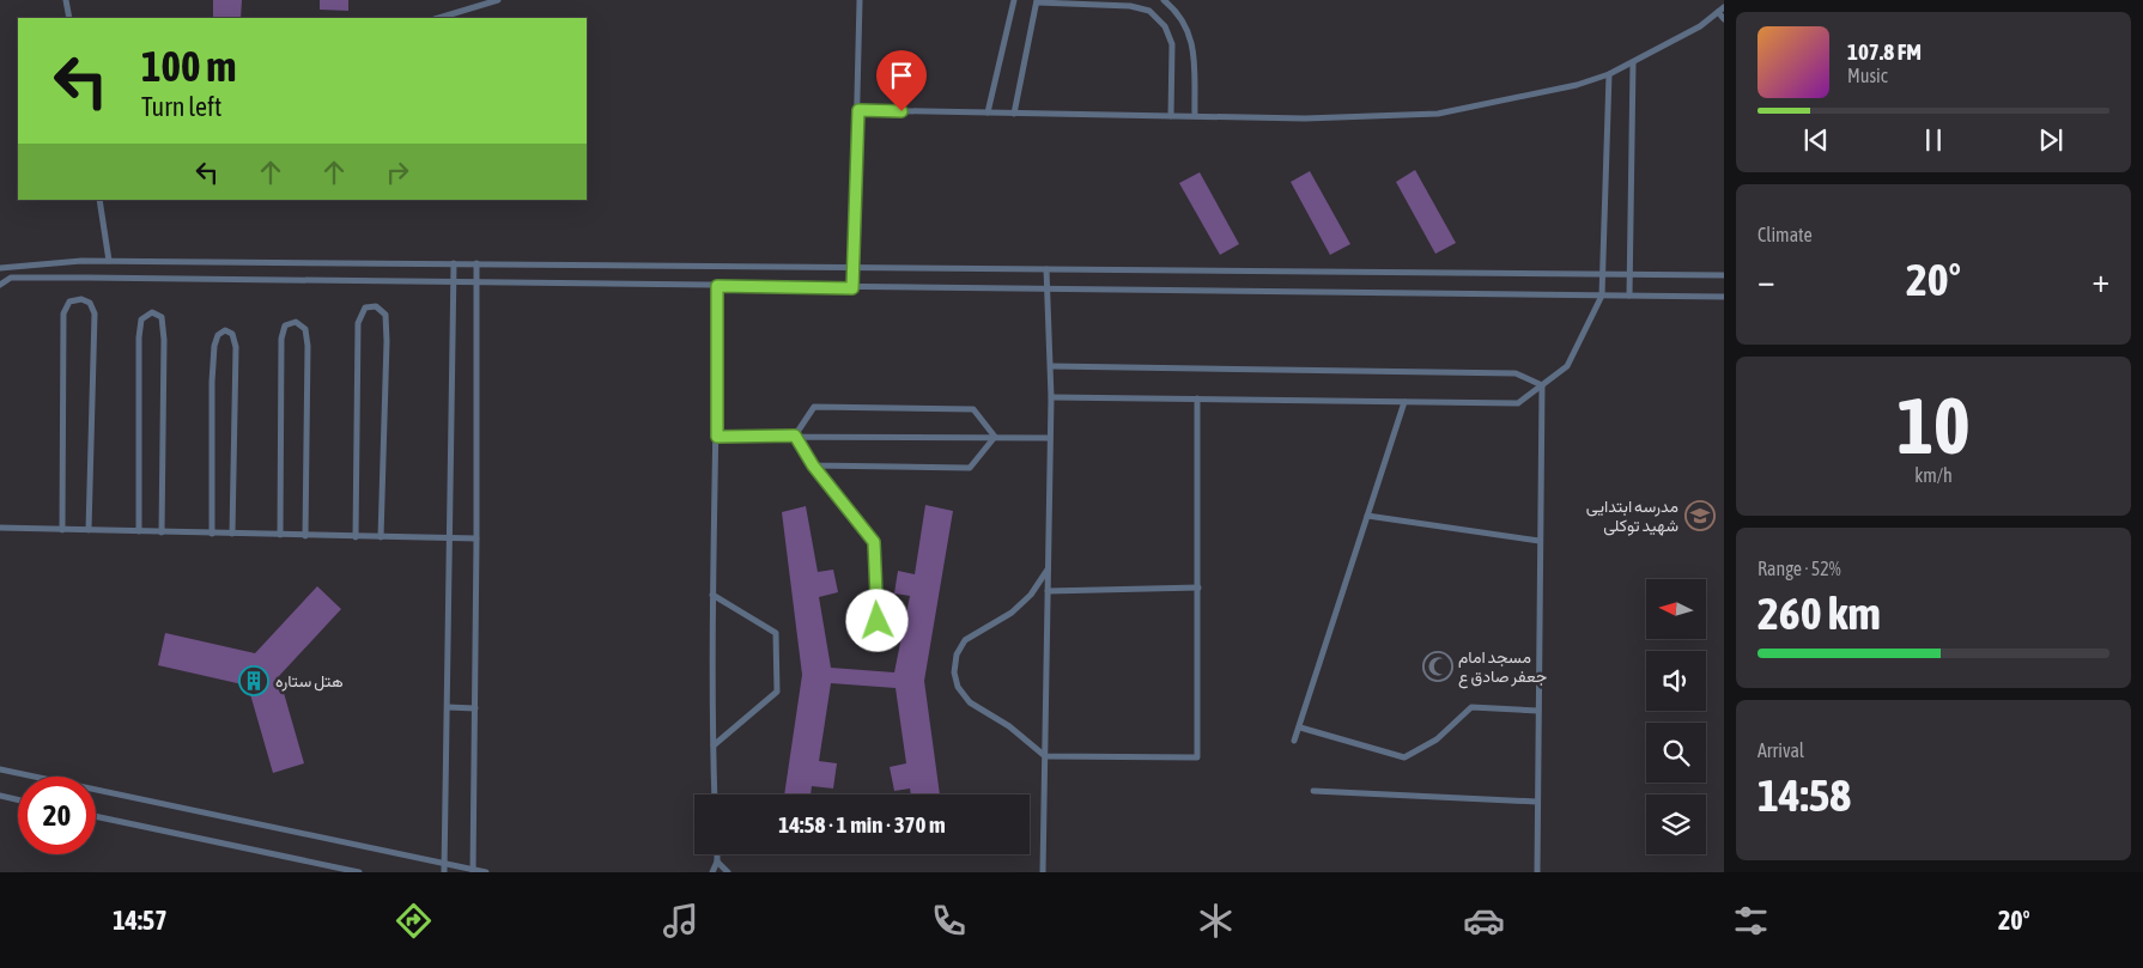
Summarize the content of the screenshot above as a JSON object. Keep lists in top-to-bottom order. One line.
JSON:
{"places":{"school or university":["مدرسه ابتدایی شهید توکلی"],"mosque":["مسجد امام جعفر صادق ع"],"building":["هتل ستاره"]},"north":"left","page":{"turn":["100 m","Turn left"],"song":["107.8 FM","Music"],"tile":["Climate",["10","km/h"],["Range · 52%","260 km"],["Arrival","14:58"]],"heat":["−","20°","+"],"limit":"20","trip":"14:58 · 1 min · 370 m","tabs":["14:57","20°"]}}
